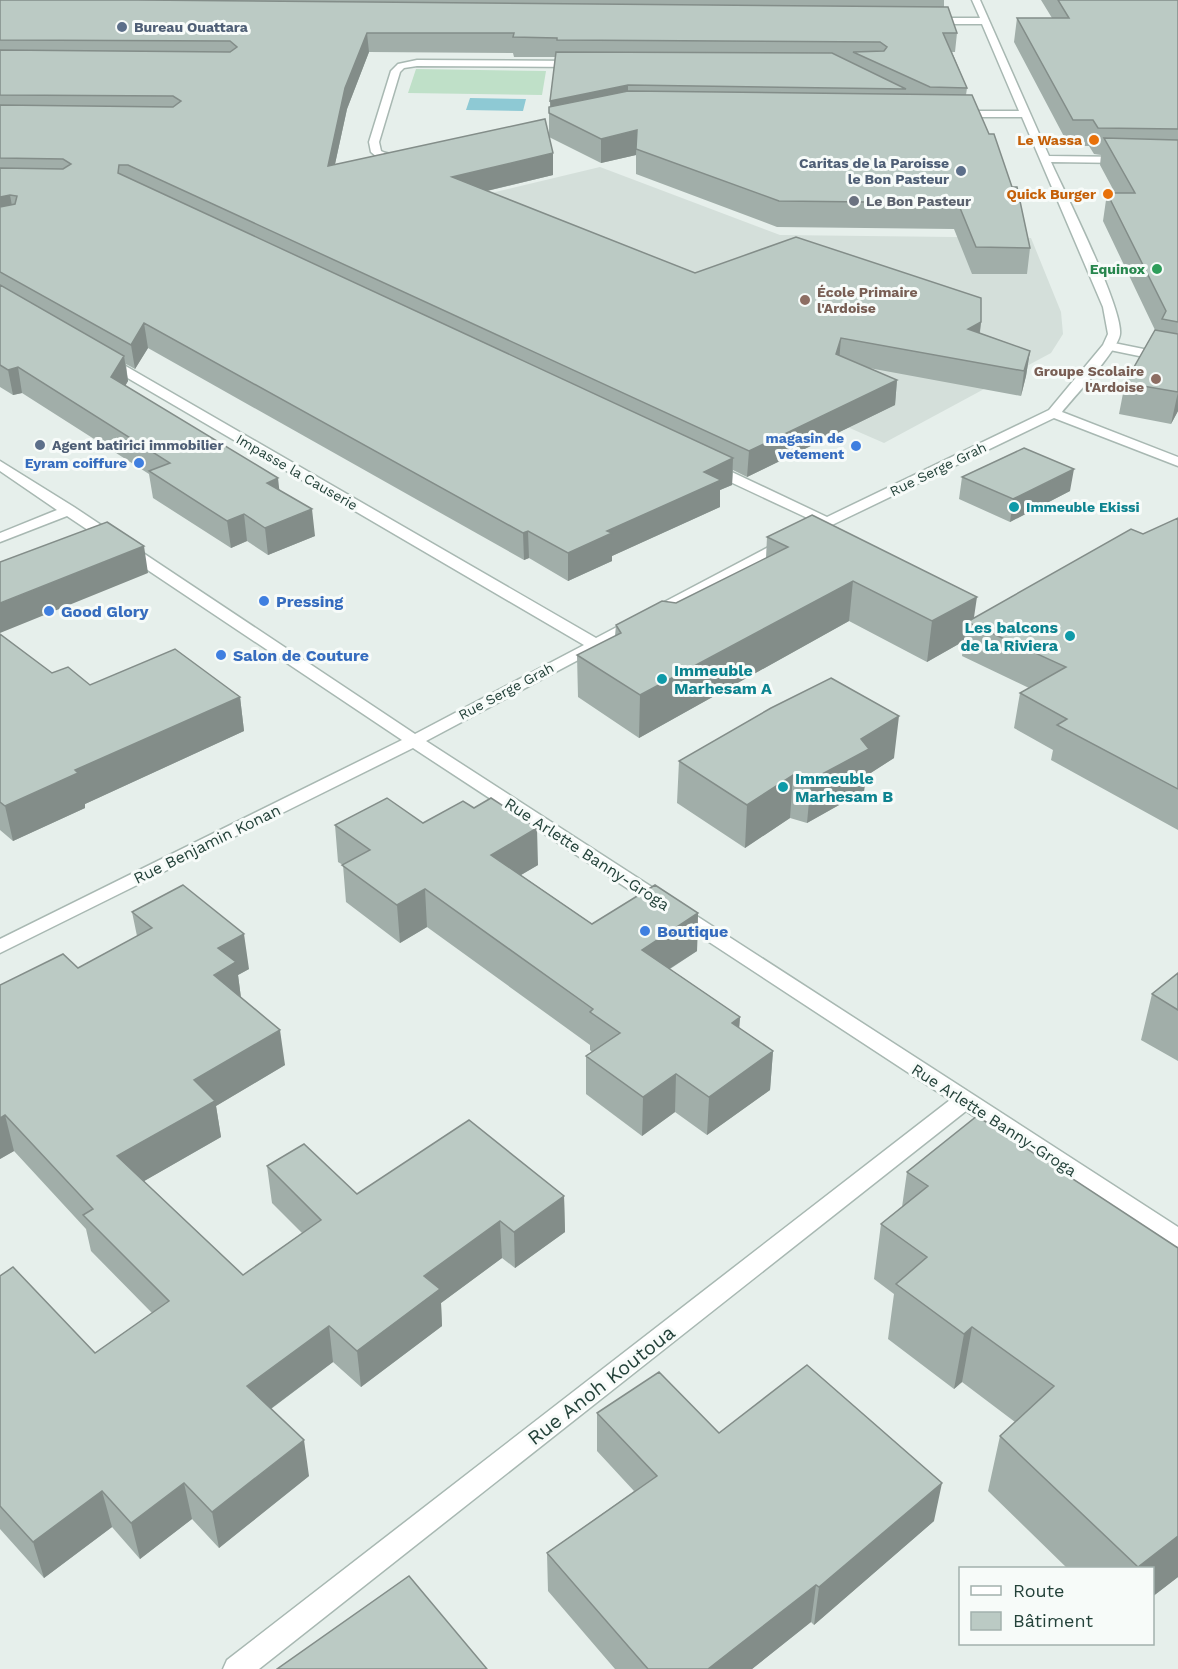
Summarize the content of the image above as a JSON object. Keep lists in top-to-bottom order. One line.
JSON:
{"streets":{"street":["Rue Serge Grah","Impasse la Causerie","Rue Benjamin Konan","Rue Arlette Banny-Groga","Rue Anoh Koutoua"]},"crossings":[["Rue Serge Grah","Impasse la Causerie"],["Rue Serge Grah","Rue Benjamin Konan"],["Rue Serge Grah","Rue Arlette Banny-Groga"],["Rue Benjamin Konan","Rue Arlette Banny-Groga"],["Rue Arlette Banny-Groga","Rue Anoh Koutoua"]],"places":["Bureau Ouattara","Le Wassa","Caritas de la Paroisse le Bon Pasteur","Quick Burger","Le Bon Pasteur","Equinox","École Primaire l'Ardoise","Groupe Scolaire l'Ardoise","Agent batirici immobilier","magasin de vetement","Eyram coiffure","Immeuble Ekissi","Pressing","Good Glory","Les balcons de la Riviera","Salon de Couture","Immeuble Marhesam A","Immeuble Marhesam B","Boutique"],"legend":["Route","Bâtiment"]}
